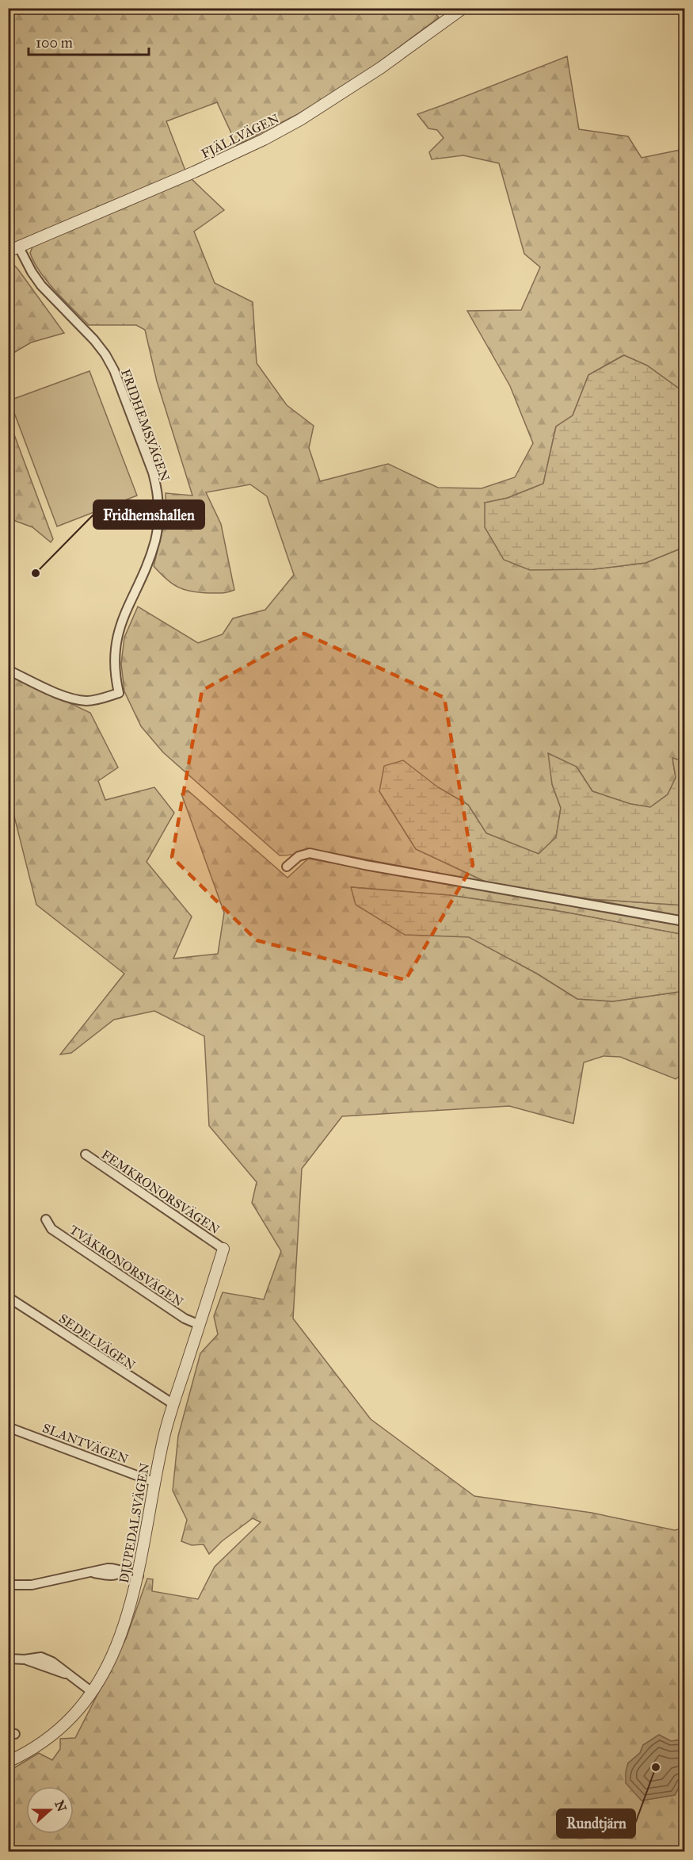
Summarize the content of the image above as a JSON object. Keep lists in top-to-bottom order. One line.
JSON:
{"streets":{"street":["FJÄLLVÄGEN","FRIDHEMSVÄGEN","FEMKRONORSVÄGEN","TVÅKRONORSVÄGEN","SEDELVÄGEN","SLANTVÄGEN","DJUPEDALSVÄGEN"]},"crossings":[["FJÄLLVÄGEN","FRIDHEMSVÄGEN"],["FEMKRONORSVÄGEN","DJUPEDALSVÄGEN"],["TVÅKRONORSVÄGEN","DJUPEDALSVÄGEN"],["SEDELVÄGEN","DJUPEDALSVÄGEN"],["SLANTVÄGEN","DJUPEDALSVÄGEN"]],"places":["Fridhemshallen","Rundtjärn"],"scale_bar":"100 m","north":"right"}
